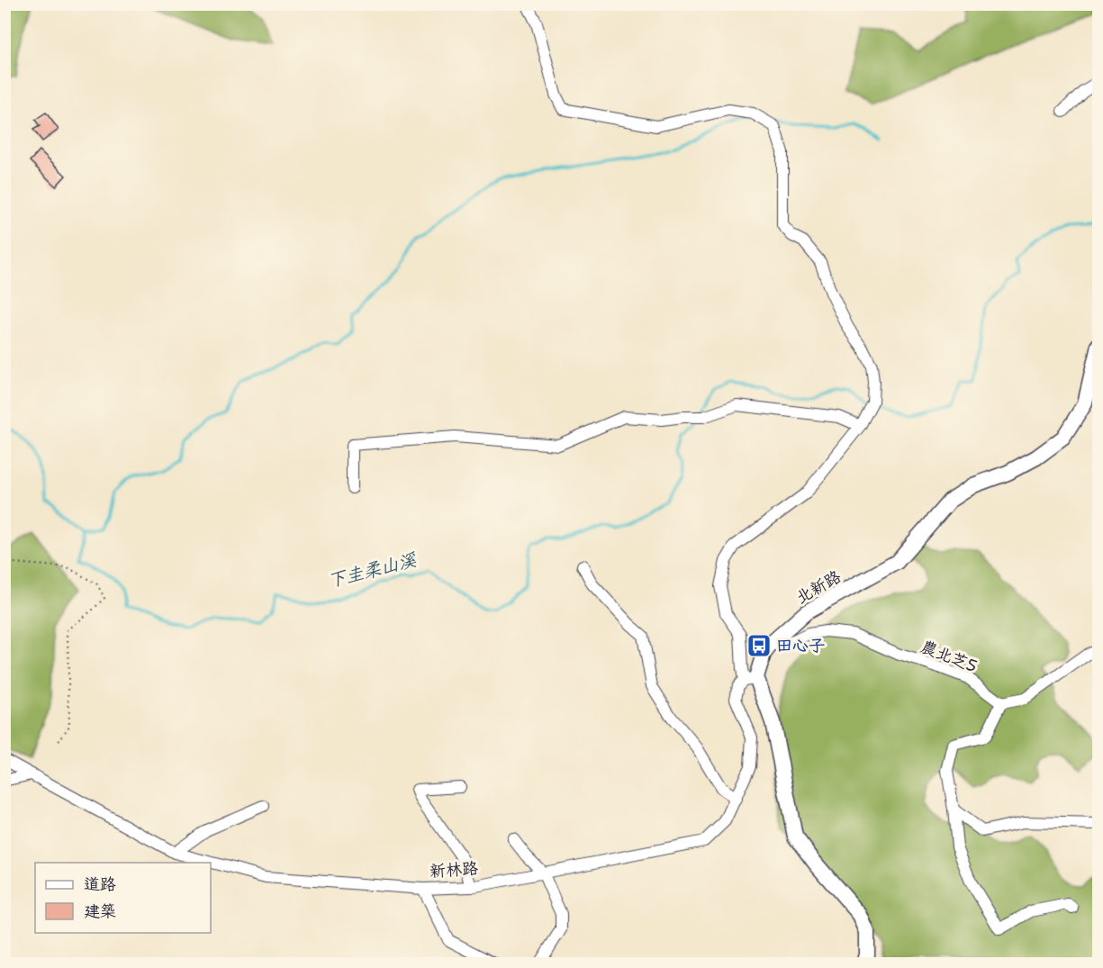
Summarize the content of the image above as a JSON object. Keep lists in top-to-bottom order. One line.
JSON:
{"streets":{"main road":["北新路"],"street":["農北芝5","新林路"]},"crossings":[["北新路","農北芝5"],["北新路","新林路"]],"water":["下圭柔山溪"],"places":{"bus stop":["田心子"]},"legend":["道路","建築"]}
